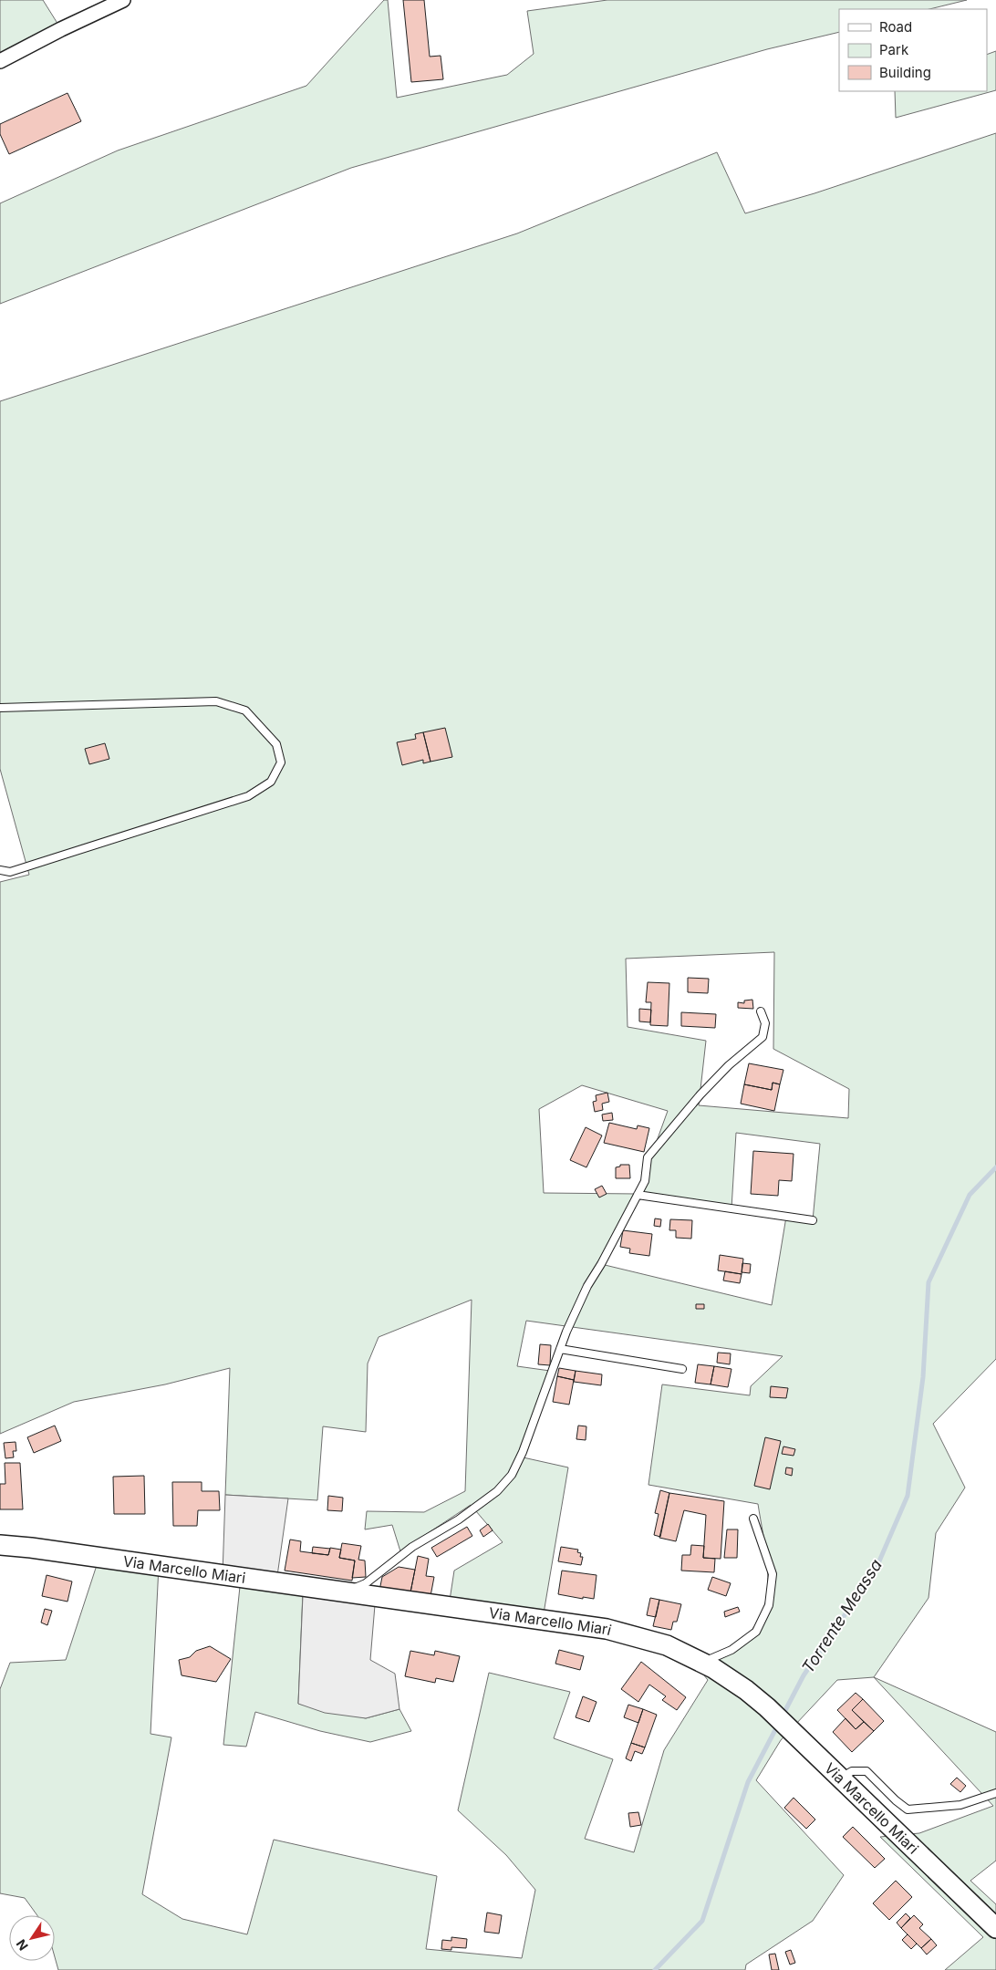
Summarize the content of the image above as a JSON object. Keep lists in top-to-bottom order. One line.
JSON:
{"streets":{"main road":["Via Marcello Miari"]},"water":["Torrente Meassa"],"legend":["Road","Park","Building"],"north":"bottom left"}
